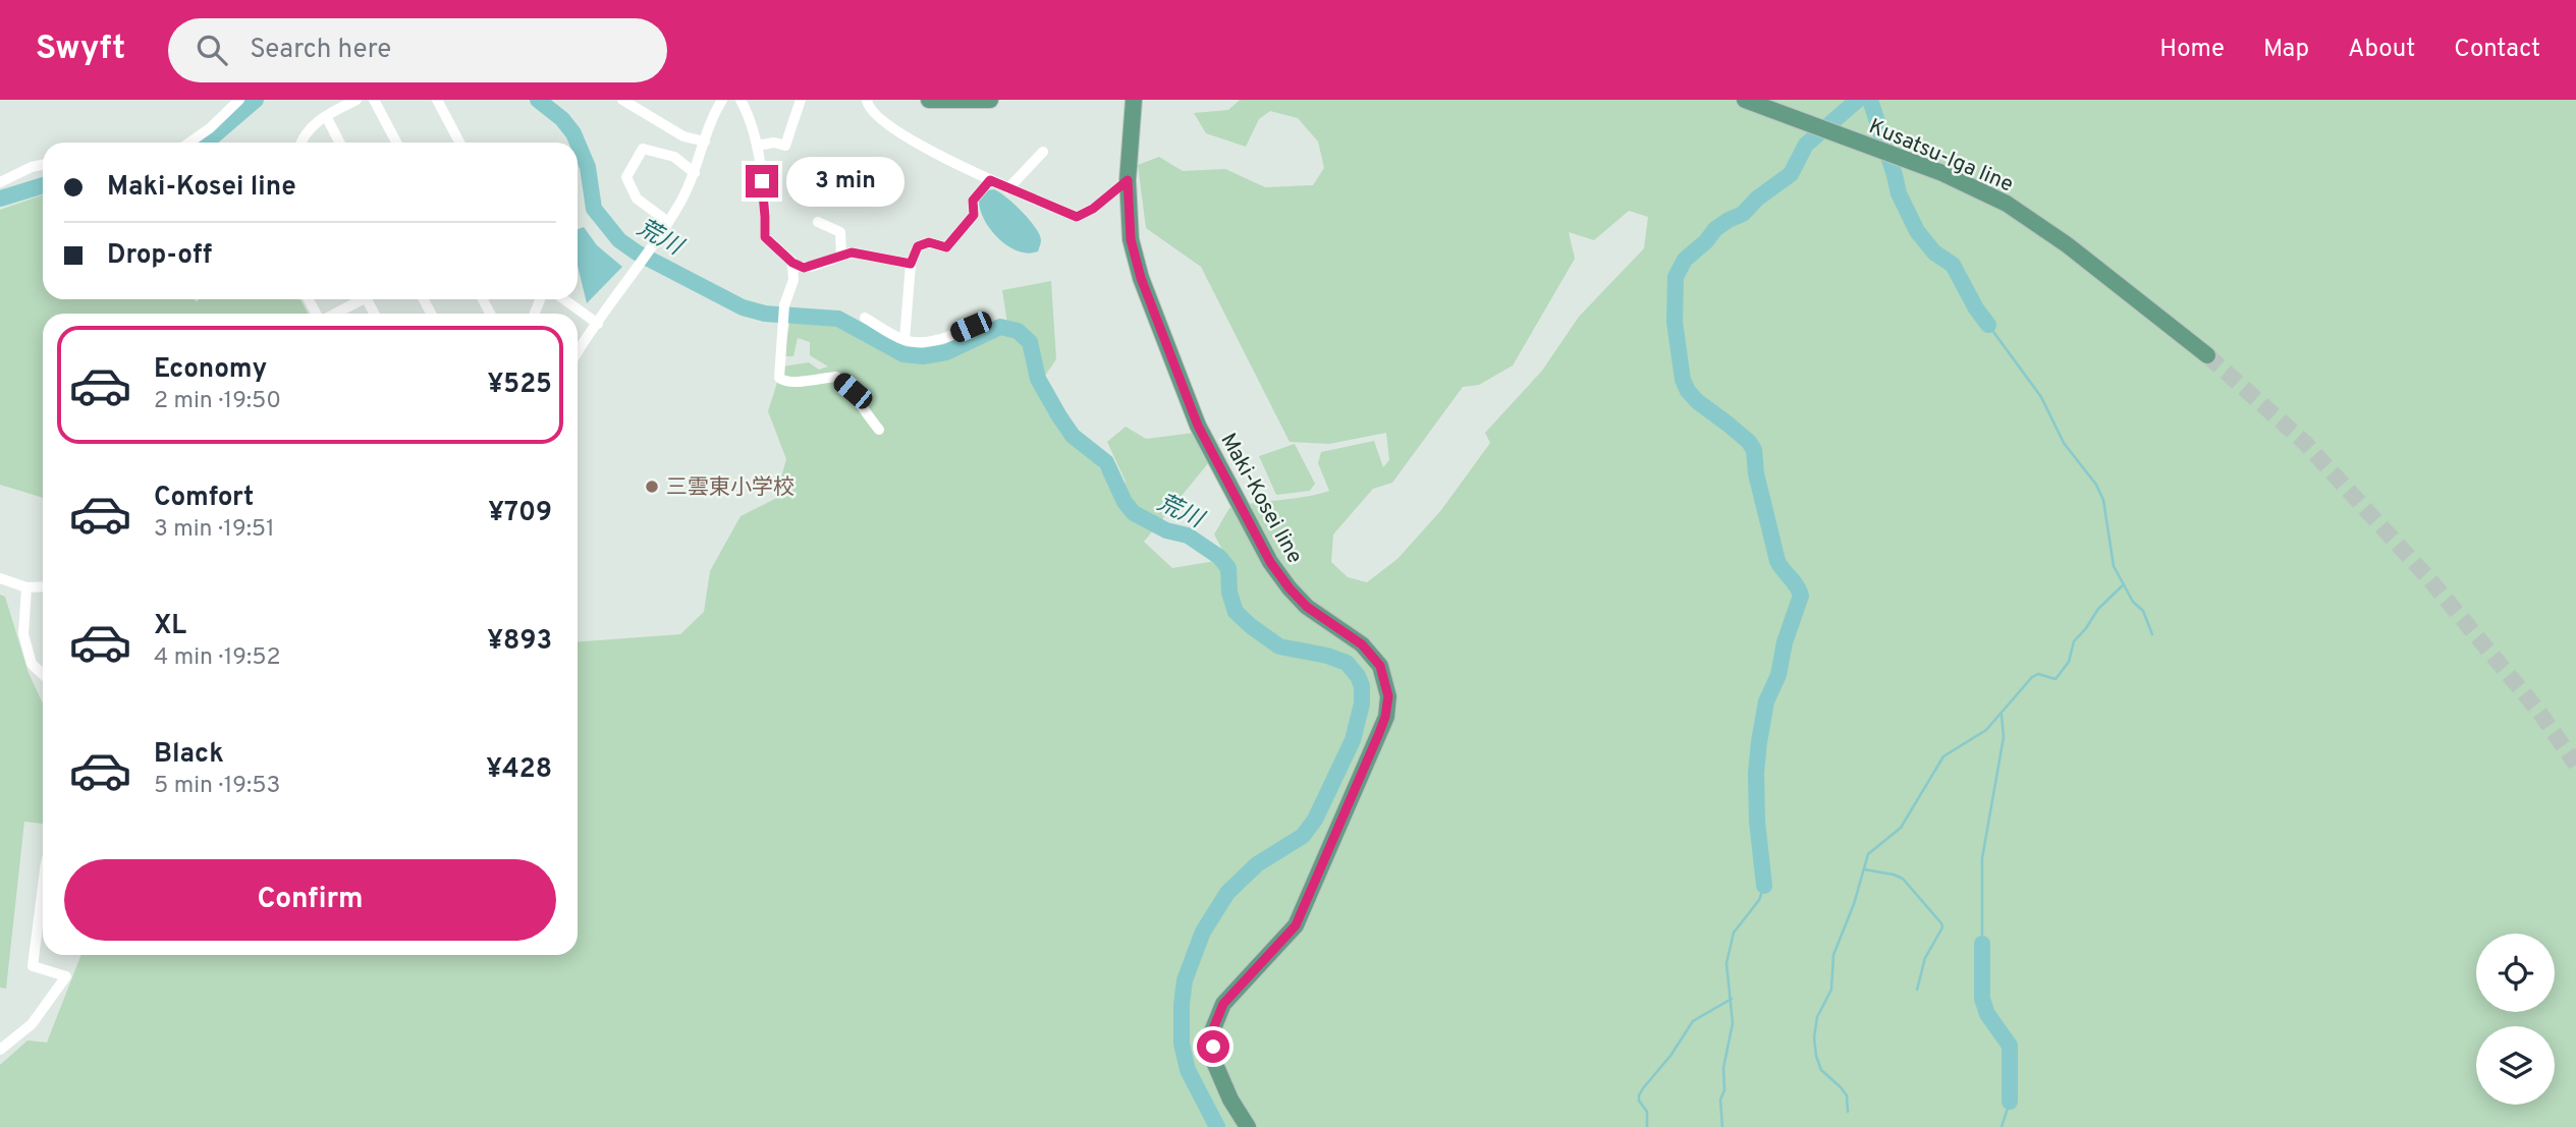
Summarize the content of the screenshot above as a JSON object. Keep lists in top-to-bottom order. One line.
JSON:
{"streets":{"main road":["Kusatsu-Iga line","Maki-Kosei line"]},"water":["荒川"],"places":["三雲東小学校"],"page":{"header":"Swyft","search":"Search here","nav":["Home","Map","About","Contact"],"banner":["Maki-Kosei line","Drop-off"],"bubble":"3 min","list":[{"name":"Economy","note":"2 min · 19:50","value":"¥525"},{"name":"Comfort","note":"3 min · 19:51","value":"¥709"},{"name":"XL","note":"4 min · 19:52","value":"¥893"},{"name":"Black","note":"5 min · 19:53","value":"¥428"}],"buttons":"Confirm"}}
